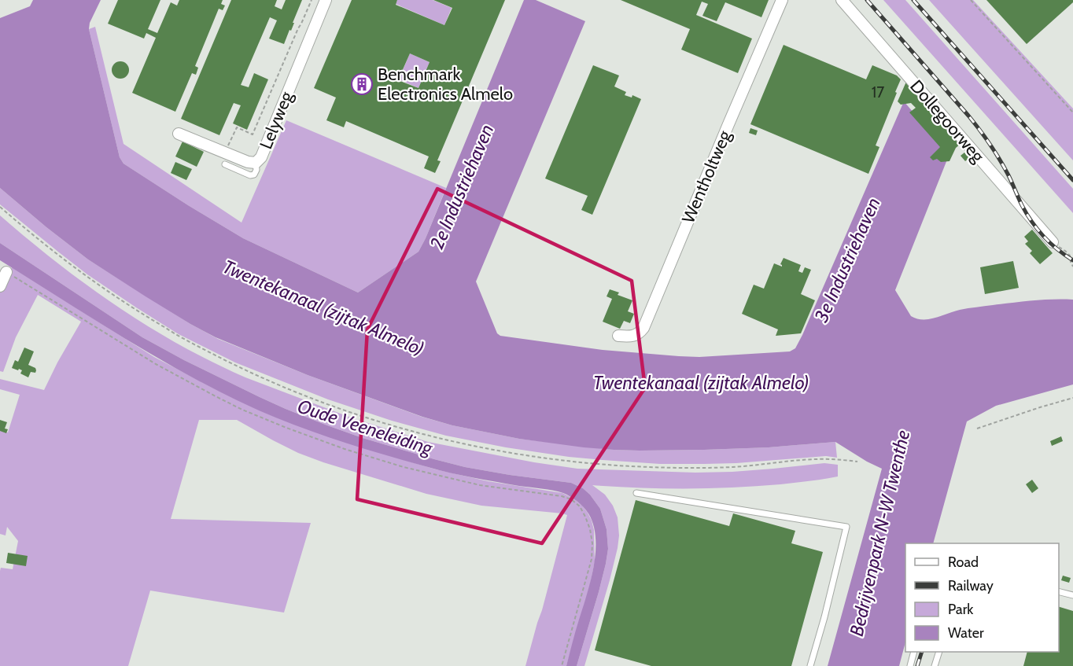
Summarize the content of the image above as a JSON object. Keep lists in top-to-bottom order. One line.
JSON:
{"streets":{"street":["Lelyweg","Dollegoorweg","Wentholtweg"]},"water":["2e Industriehaven","3e Industriehaven","Twentekanaal (zijtak Almelo)","Oude Veeneleiding","Bedrijvenpark N-W Twenthe"],"places":{"building":["Benchmark Electronics Almelo"]},"house_numbers":["17"],"legend":["Road","Railway","Park","Water"]}
